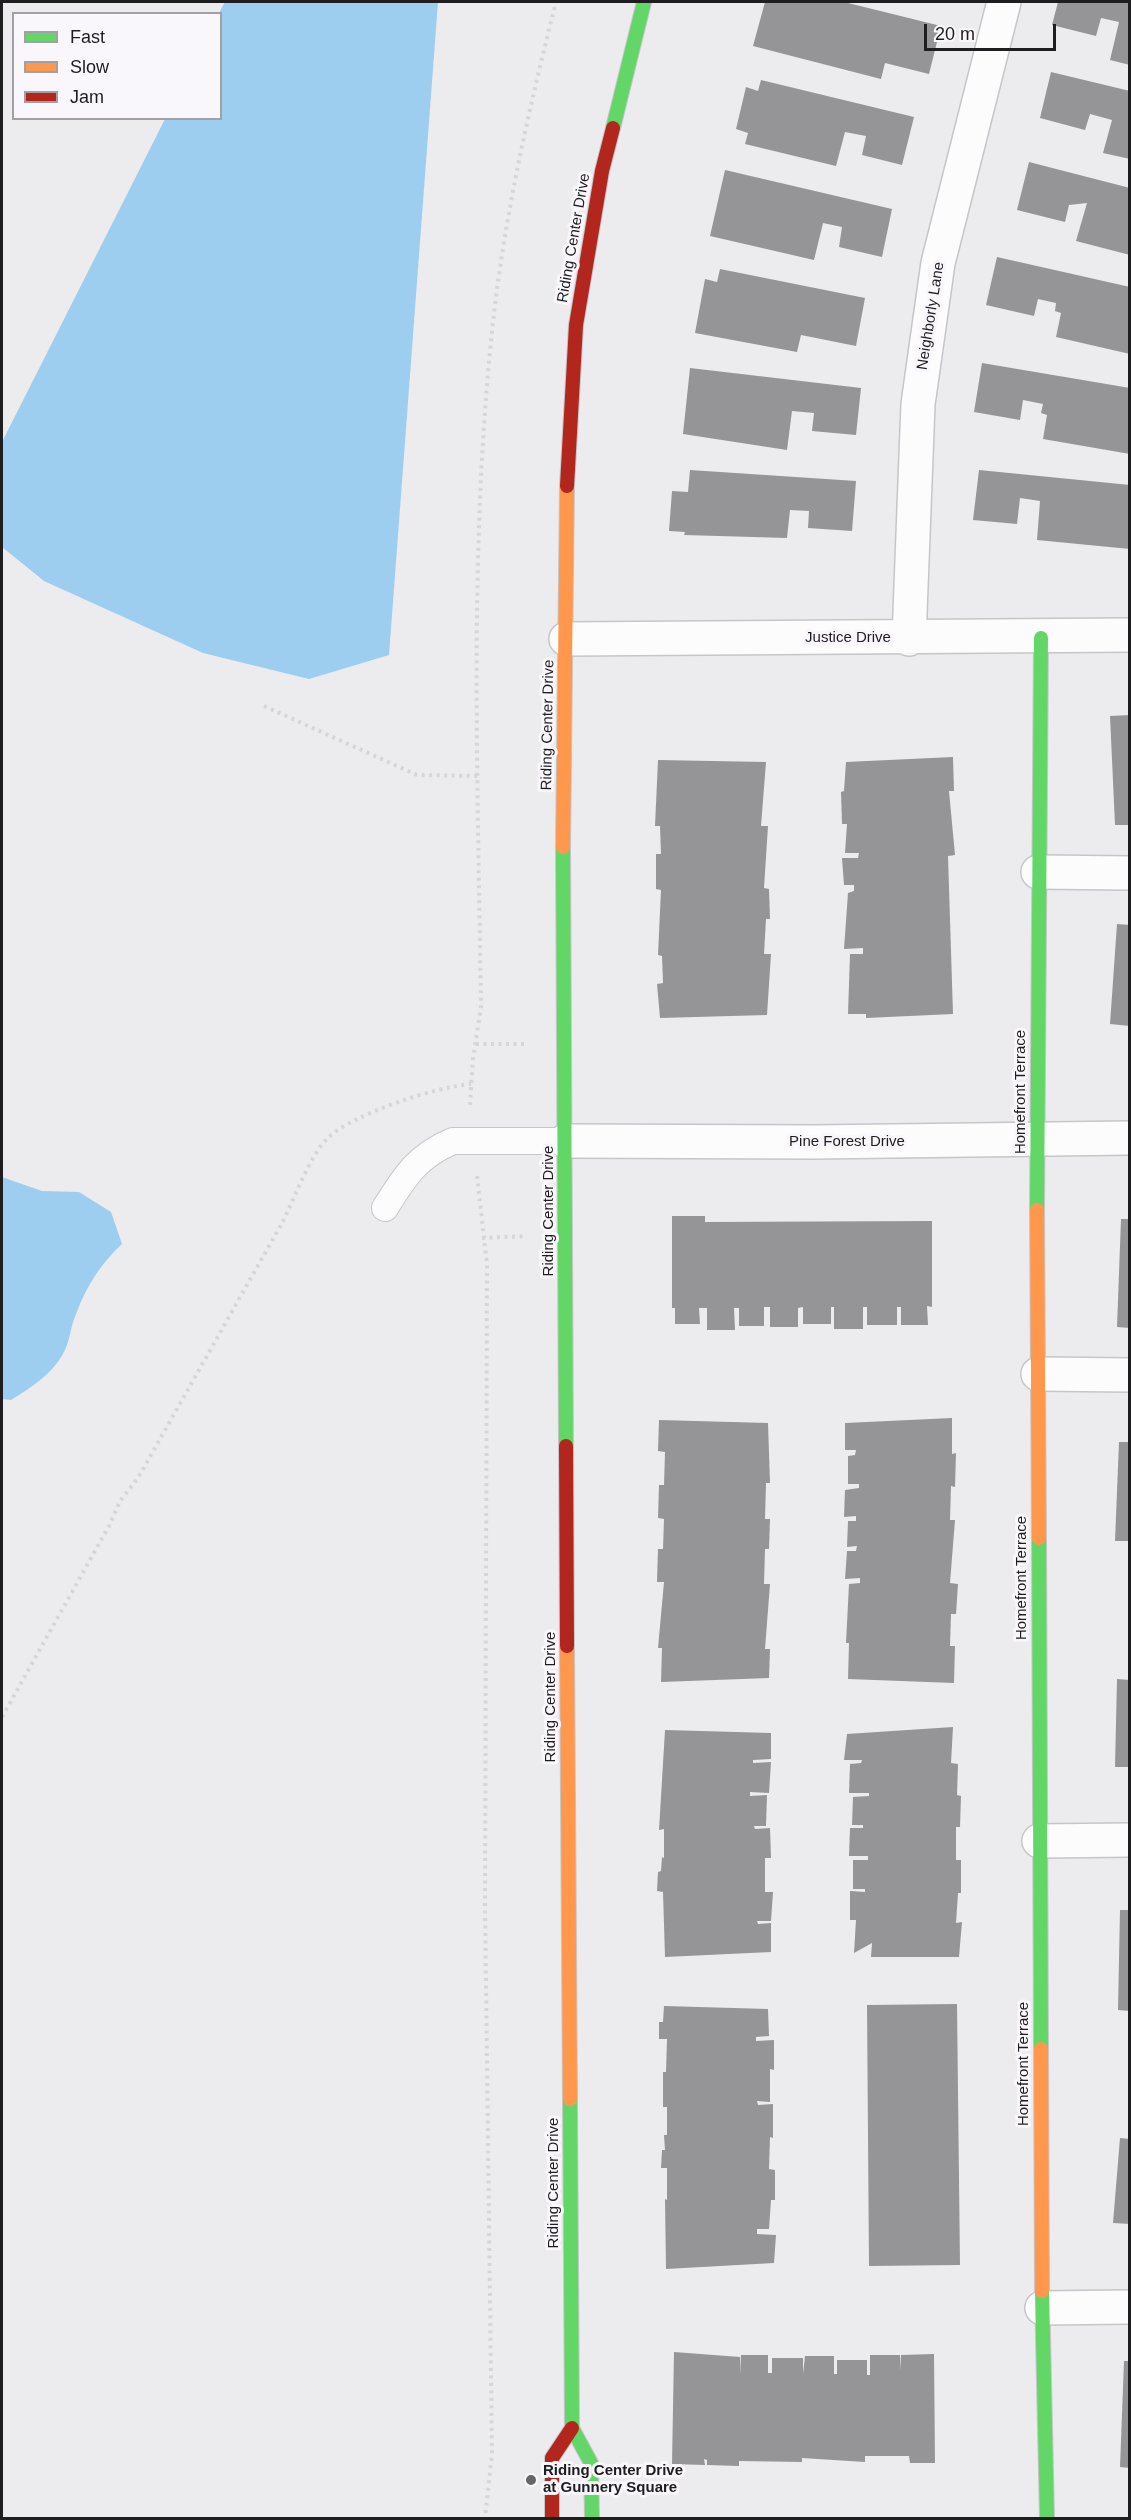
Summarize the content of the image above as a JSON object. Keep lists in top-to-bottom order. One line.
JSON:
{"streets":{"street":["Riding Center Drive","Neighborly Lane","Justice Drive","Homefront Terrace","Pine Forest Drive"]},"crossings":[["Riding Center Drive","Justice Drive"],["Riding Center Drive","Pine Forest Drive"],["Neighborly Lane","Justice Drive"],["Justice Drive","Homefront Terrace"],["Homefront Terrace","Pine Forest Drive"]],"places":["Riding Center Drive at Gunnery Square"],"legend":["Fast","Slow","Jam"],"scale_bar":"20 m"}
